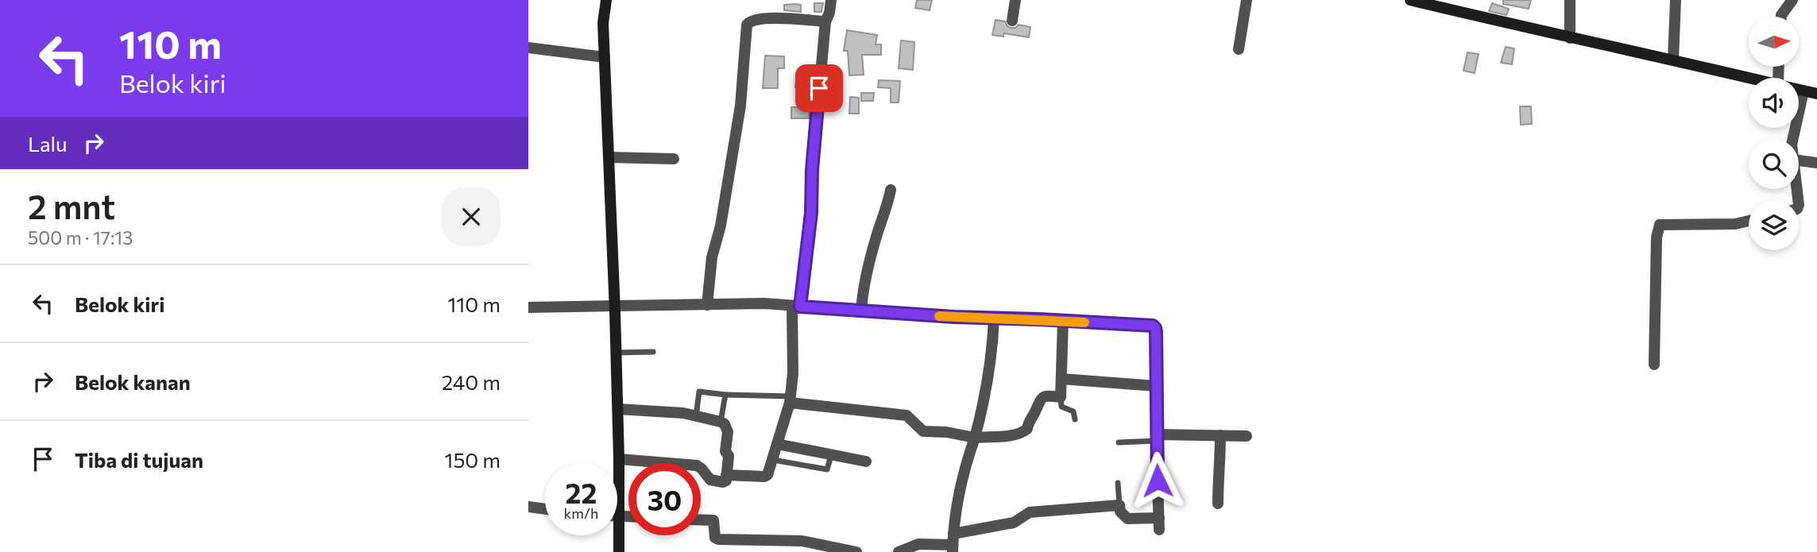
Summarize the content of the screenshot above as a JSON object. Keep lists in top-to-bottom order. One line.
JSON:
{"north":"right","page":{"turn":["110 m","Belok kiri"],"then":"Lalu","heading":["2 mnt","500 m · 17:13"],"list":[{"name":"Belok kiri","value":"110 m"},{"name":"Belok kanan","value":"240 m"},{"name":"Tiba di tujuan","value":"150 m"}],"speed":"22 km/h","limit":"30"}}
